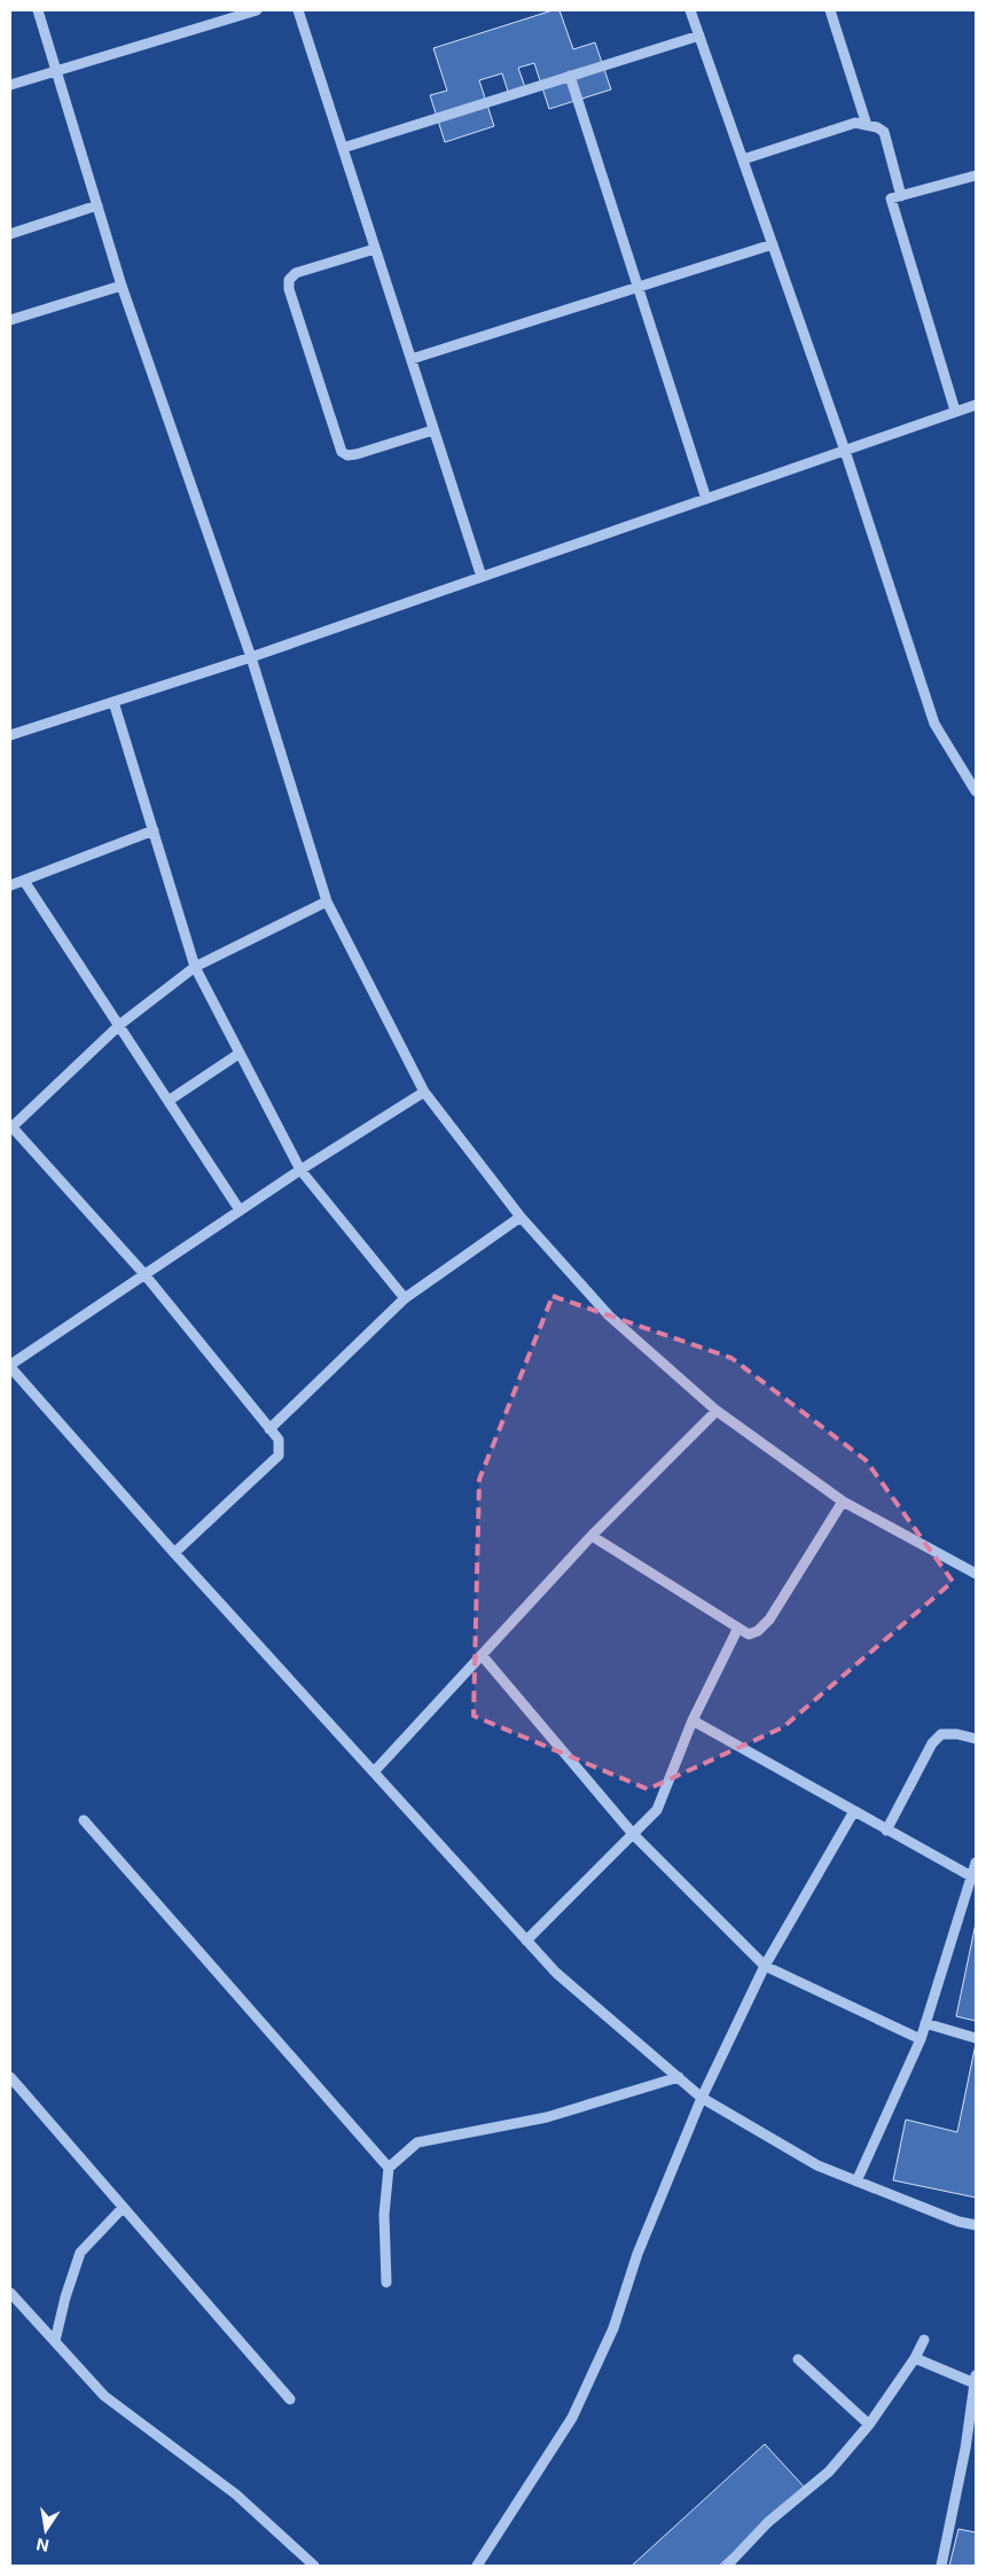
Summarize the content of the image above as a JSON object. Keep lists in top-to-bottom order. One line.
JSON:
{"north":"bottom"}
